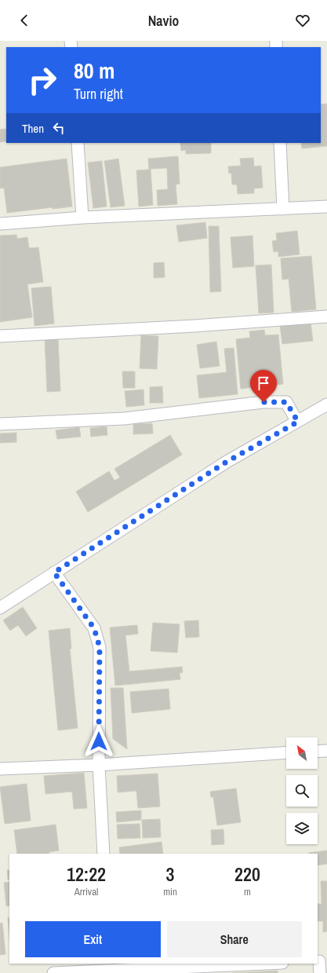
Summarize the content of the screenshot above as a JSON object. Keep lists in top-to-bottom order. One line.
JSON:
{"north":"top left","page":{"header":"Navio","turn":["80 m","Turn right"],"then":"Then","eta":["12:22","Arrival","3","min","220","m"],"buttons":["Exit","Share"]}}
